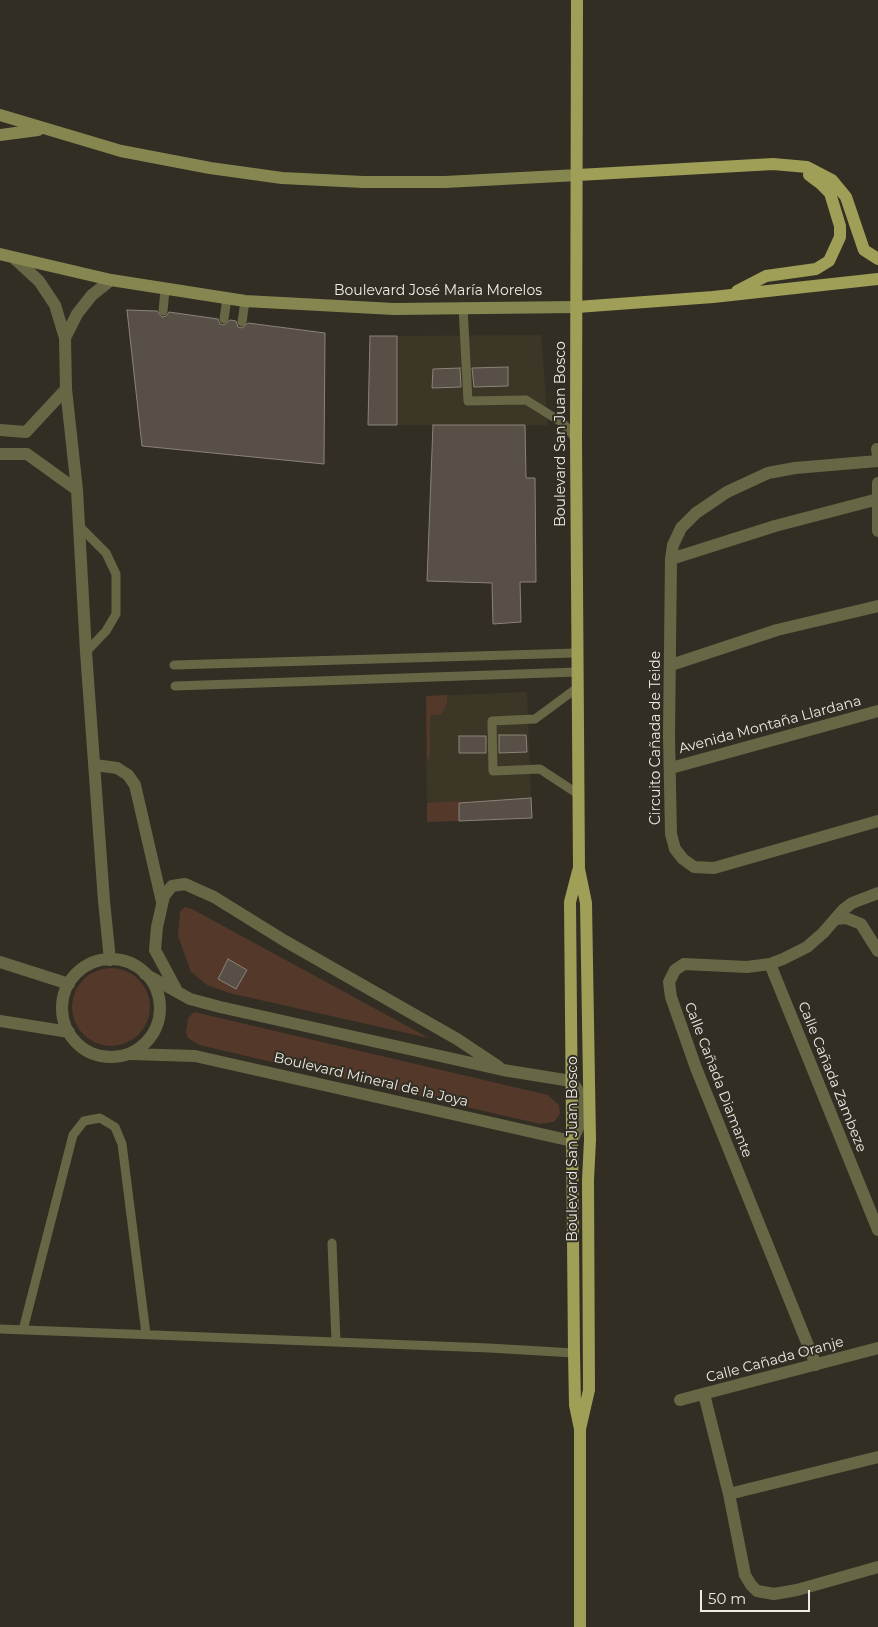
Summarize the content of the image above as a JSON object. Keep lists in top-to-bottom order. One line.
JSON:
{"streets":{"main road":["Boulevard José María Morelos","Boulevard San Juan Bosco"],"street":["Avenida Montaña Llardana","Circuito Cañada de Teide","Calle Cañada Zambeze","Boulevard Mineral de la Joya","Calle Cañada Diamante","Calle Cañada Oranje"]},"crossings":[["Boulevard José María Morelos","Boulevard San Juan Bosco"],["Boulevard San Juan Bosco","Boulevard Mineral de la Joya"],["Avenida Montaña Llardana","Circuito Cañada de Teide"],["Calle Cañada Zambeze","Calle Cañada Diamante"],["Calle Cañada Diamante","Calle Cañada Oranje"]],"scale_bar":"50 m"}
